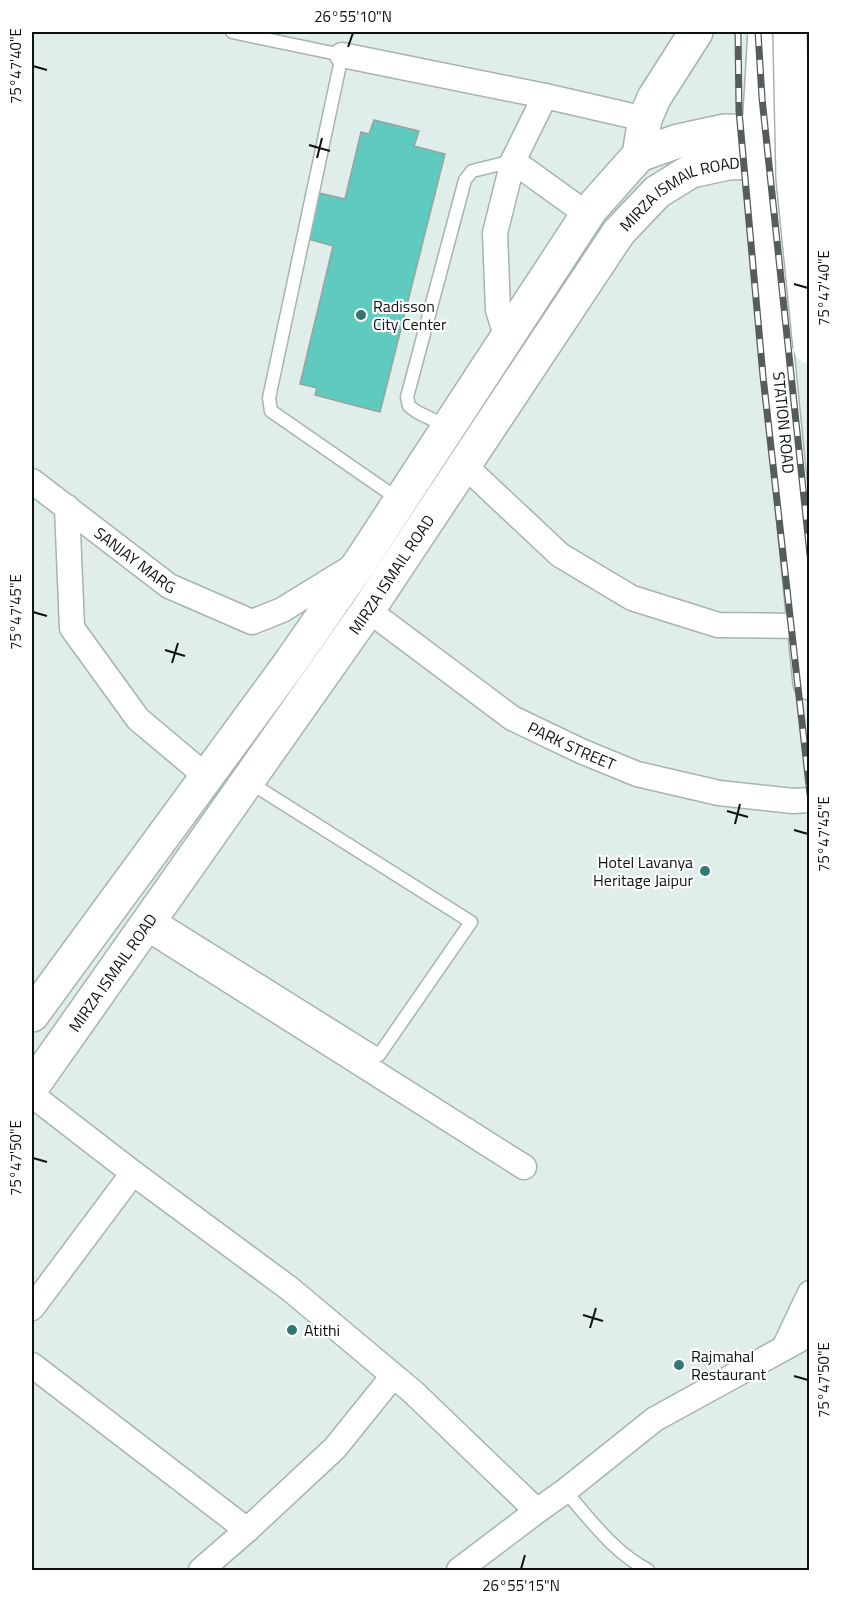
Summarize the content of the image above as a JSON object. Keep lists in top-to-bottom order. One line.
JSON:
{"streets":{"main road":["MIRZA ISMAIL ROAD","STATION ROAD"],"street":["SANJAY MARG","PARK STREET"]},"crossings":[["MIRZA ISMAIL ROAD","STATION ROAD"],["MIRZA ISMAIL ROAD","SANJAY MARG"],["MIRZA ISMAIL ROAD","PARK STREET"]],"places":["Radisson City Center","Hotel Lavanya Heritage Jaipur","Atithi","Rajmahal Restaurant"],"coordinates":["26°55'10\"N","75°47'40\"E","75°47'45\"E","75°47'50\"E","26°55'15\"N"]}
